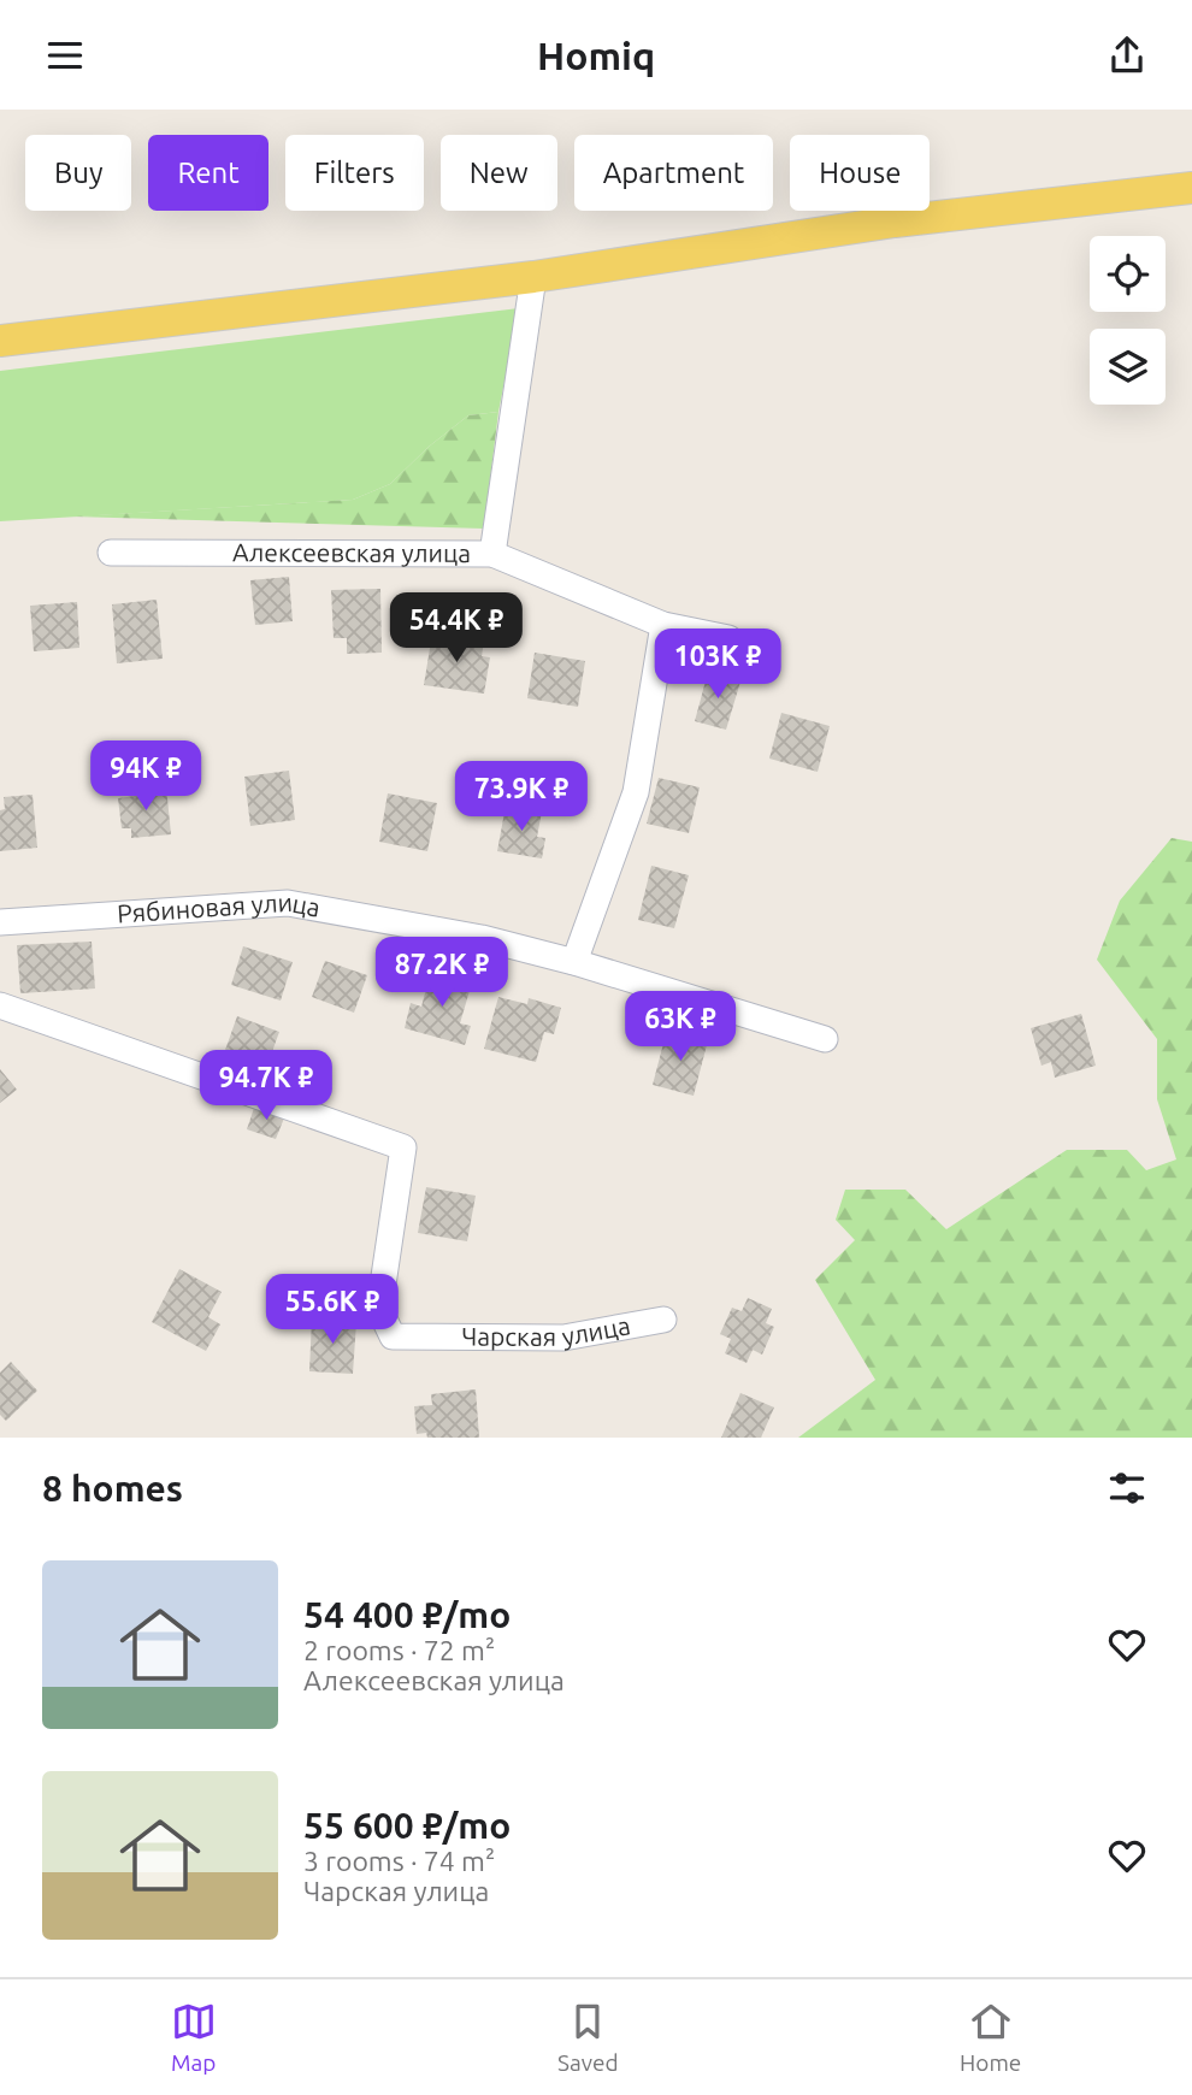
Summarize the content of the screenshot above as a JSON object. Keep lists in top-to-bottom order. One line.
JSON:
{"streets":{"street":["Алексеевская улица","Рябиновая улица","Чарская улица"]},"page":{"header":"Homiq","chip":["Buy","Rent","Filters","New","Apartment","House"],"price":["54.4K ₽","103K ₽","94K ₽","73.9K ₽","87.2K ₽","63K ₽","94.7K ₽","55.6K ₽"],"heading":"8 homes","list":[{"name":"54 400 ₽/mo","note":"2 rooms · 72 m² · Алексеевская улица"},{"name":"55 600 ₽/mo","note":"3 rooms · 74 m² · Чарская улица"}],"tabs":["Map","Saved","Home"]}}
